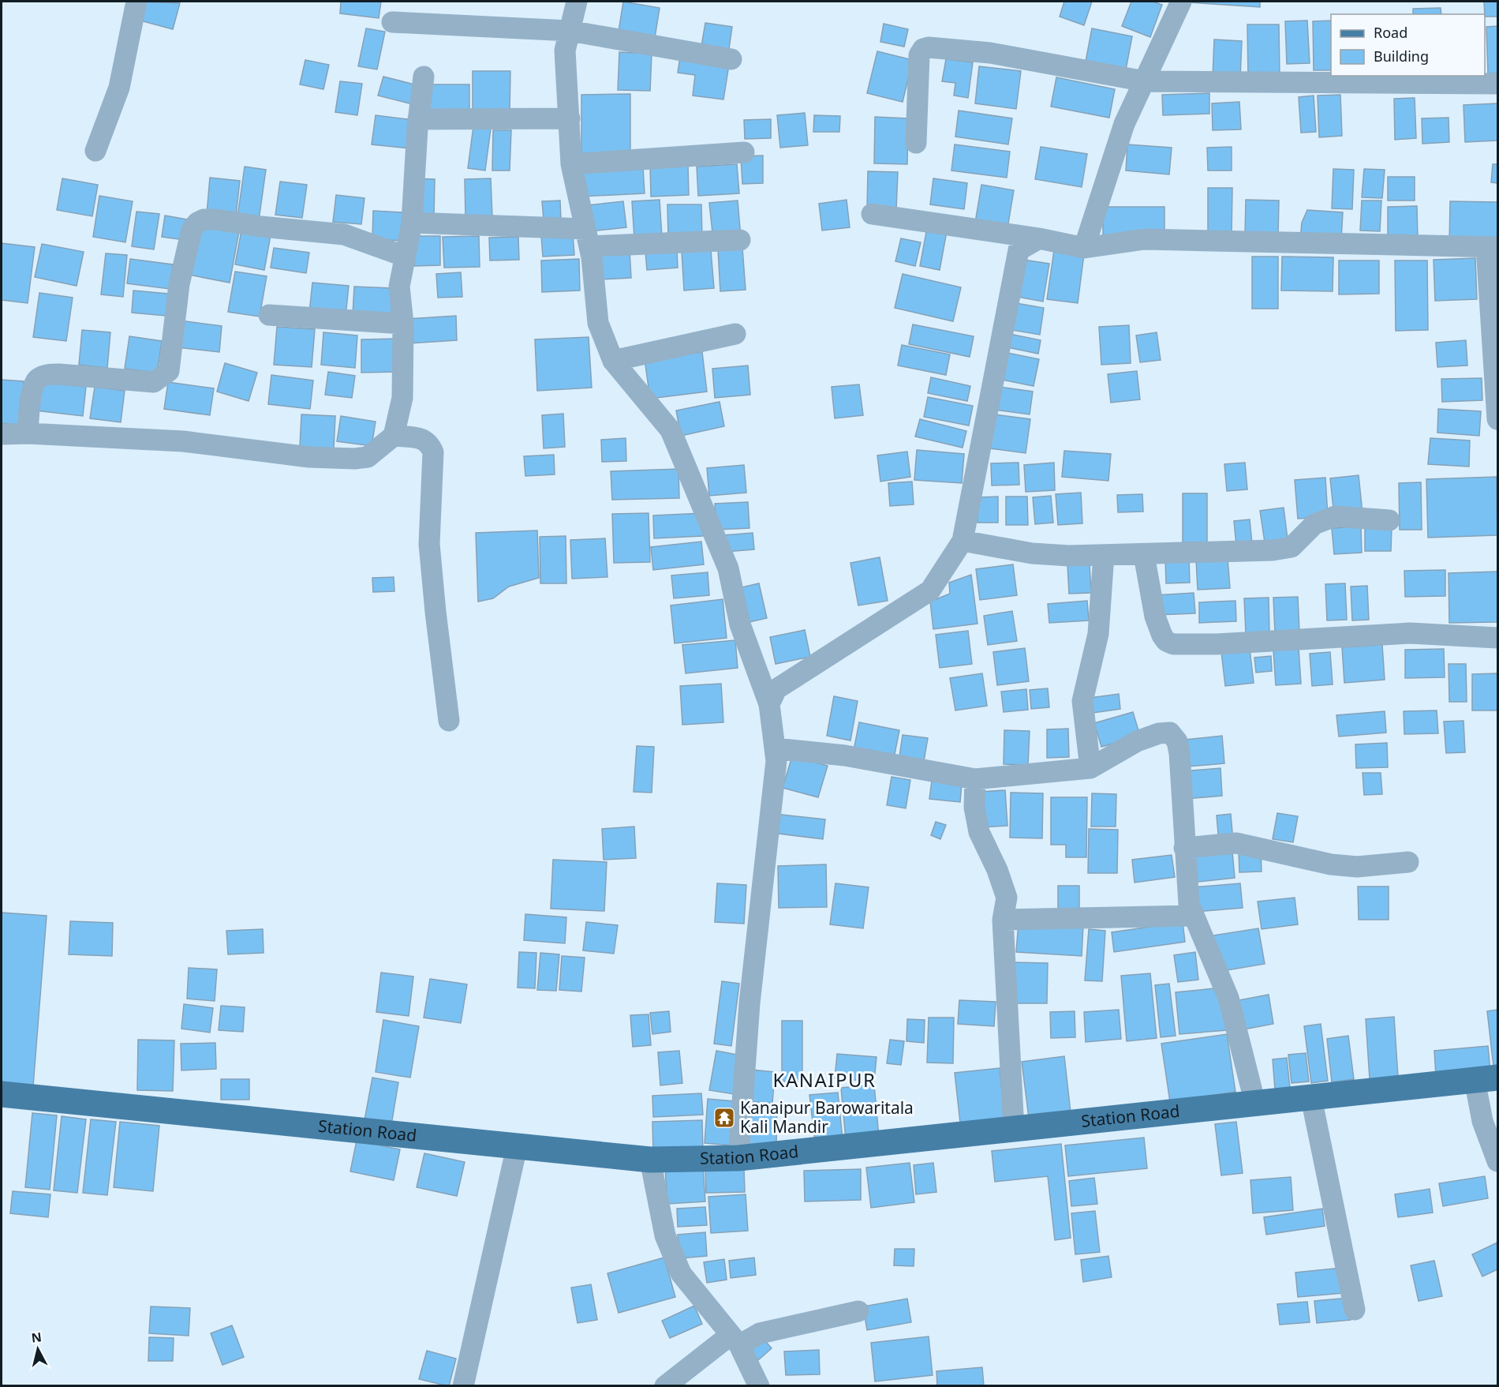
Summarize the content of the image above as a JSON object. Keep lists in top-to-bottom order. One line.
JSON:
{"streets":{"main road":["Station Road"]},"districts":["KANAIPUR"],"places":{"temple":["Kanaipur Barowaritala Kali Mandir"]},"legend":["Road","Building"],"north":"top"}
